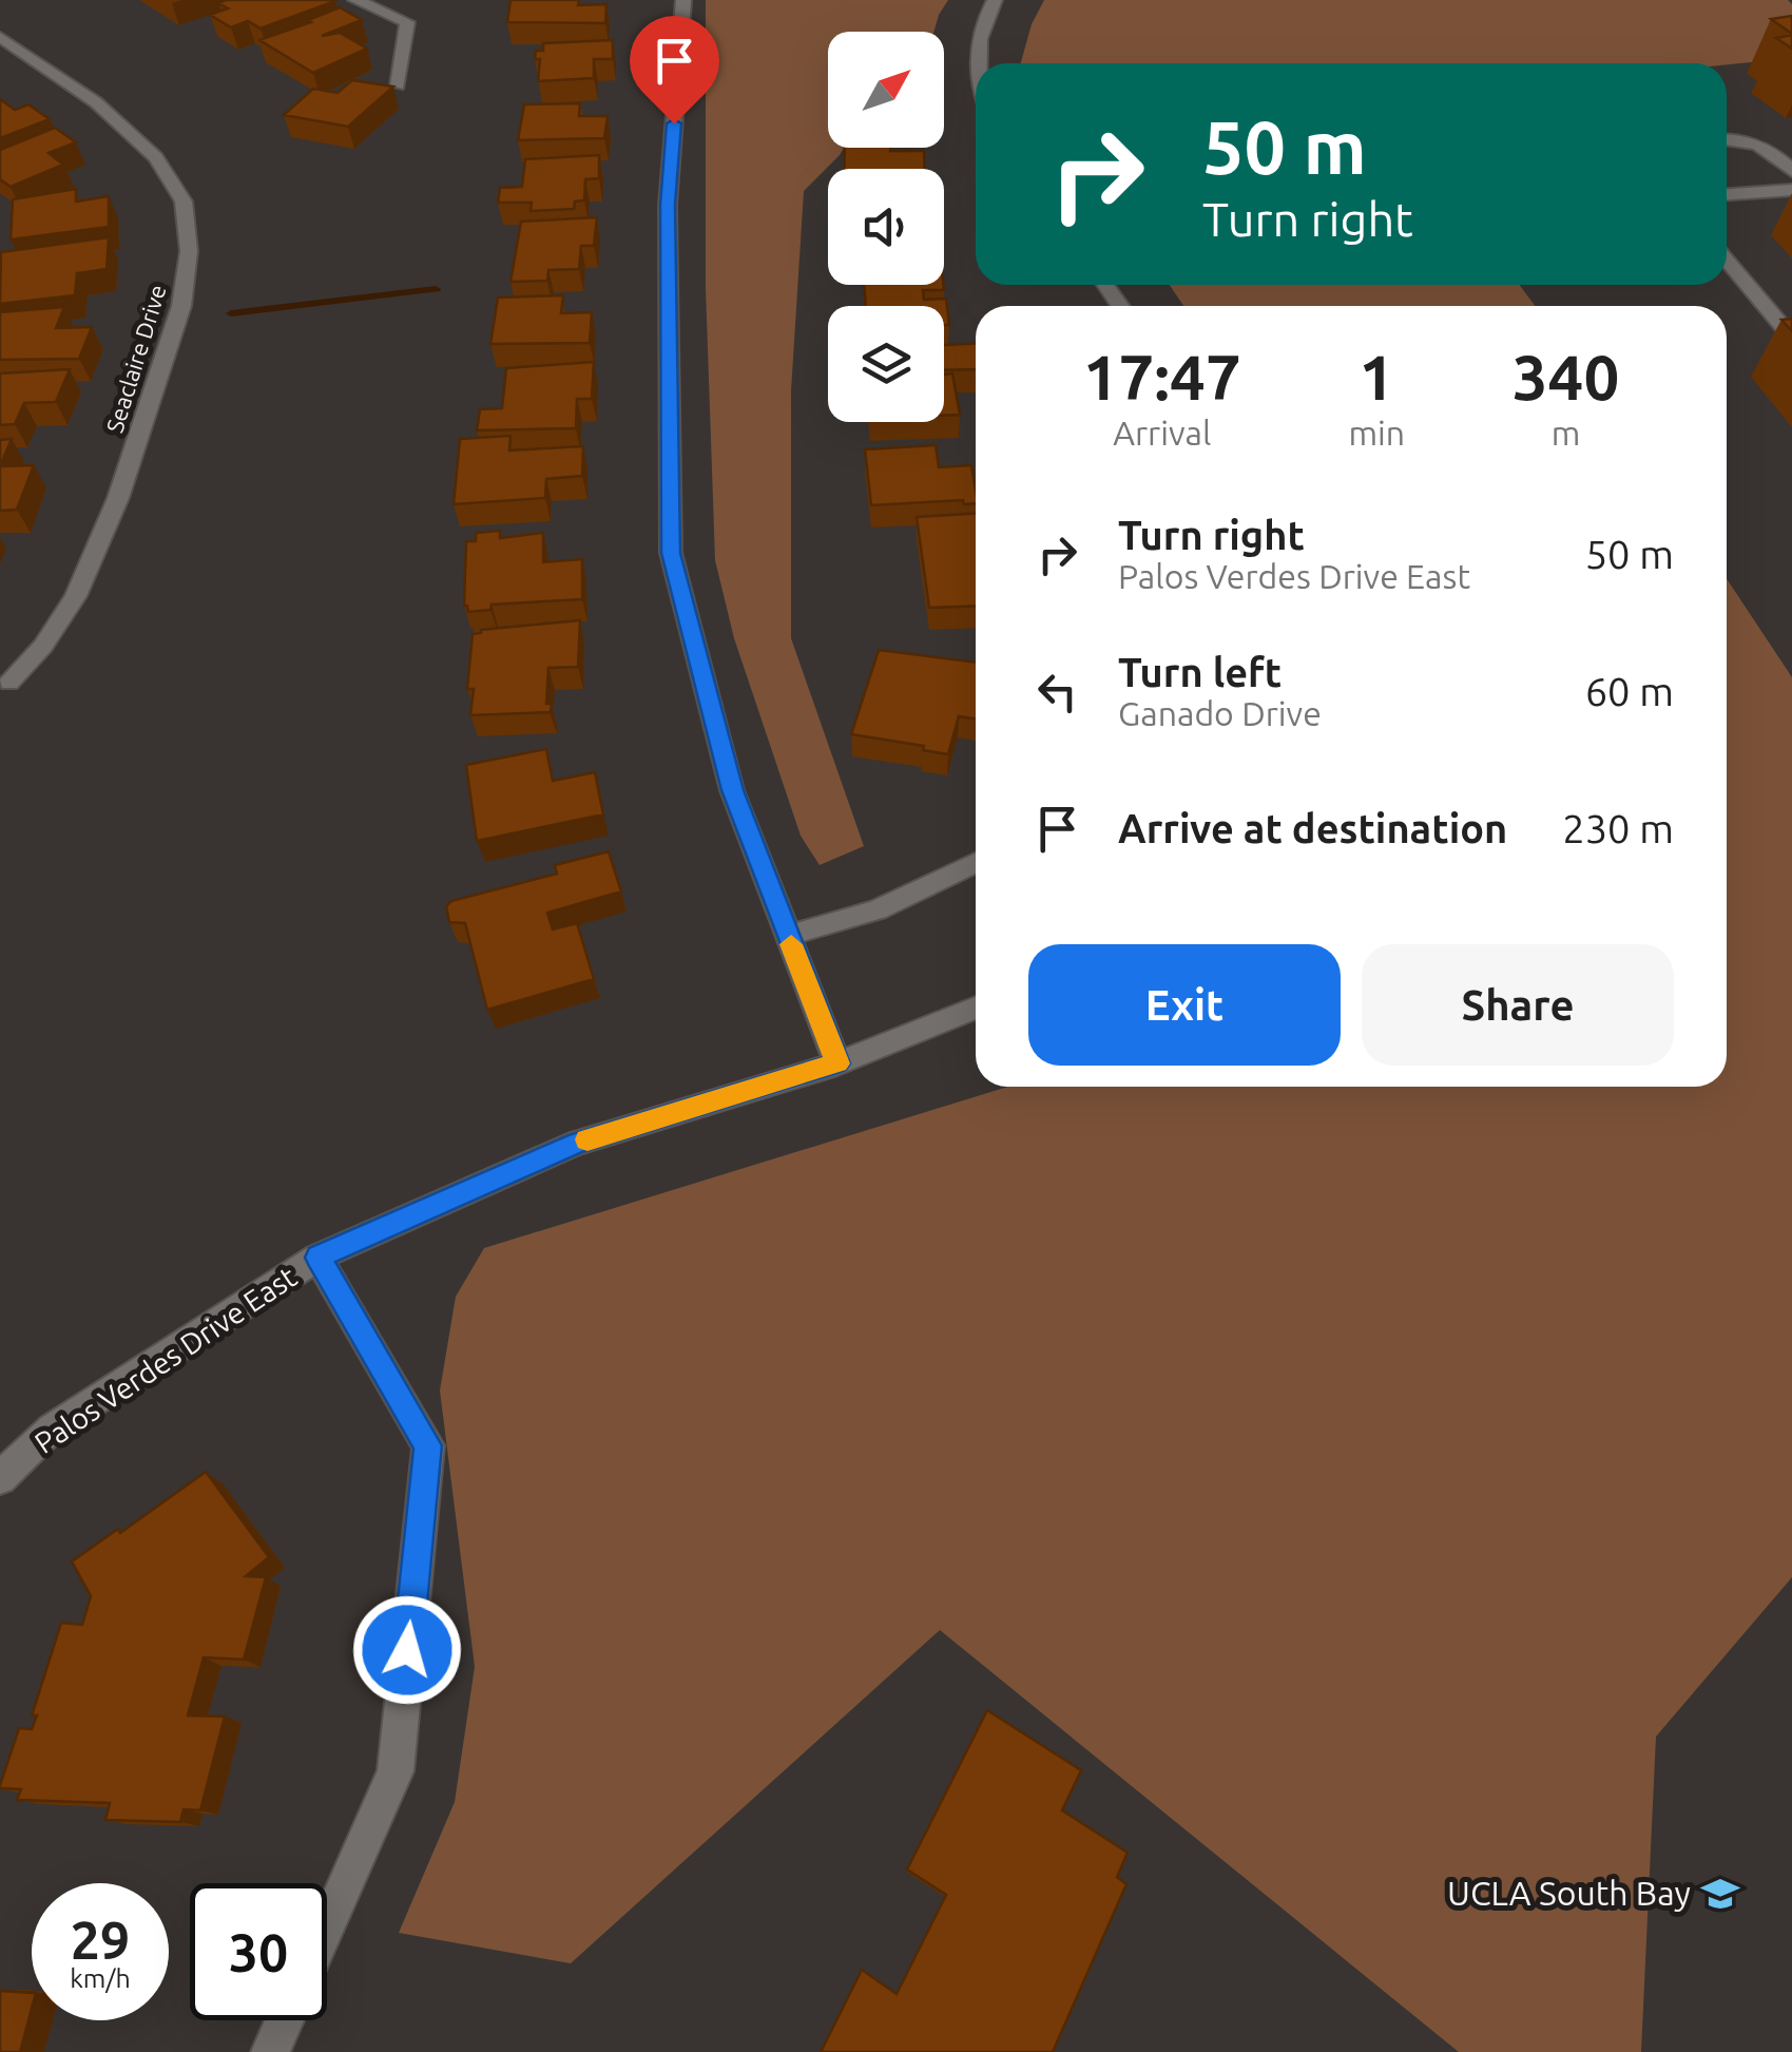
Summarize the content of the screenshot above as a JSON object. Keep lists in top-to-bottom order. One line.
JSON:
{"streets":{"street":["Seaclaire Drive","Palos Verdes Drive East"]},"places":{"school or university":["UCLA South Bay"]},"north":"top right","page":{"turn":["50 m","Turn right"],"eta":["17:47","Arrival","1","min","340","m"],"list":[{"name":"Turn right","note":"Palos Verdes Drive East","value":"50 m"},{"name":"Turn left","note":"Ganado Drive","value":"60 m"},{"name":"Arrive at destination","value":"230 m"}],"buttons":["Exit","Share"],"speed":"29 km/h","limit":"30"}}
